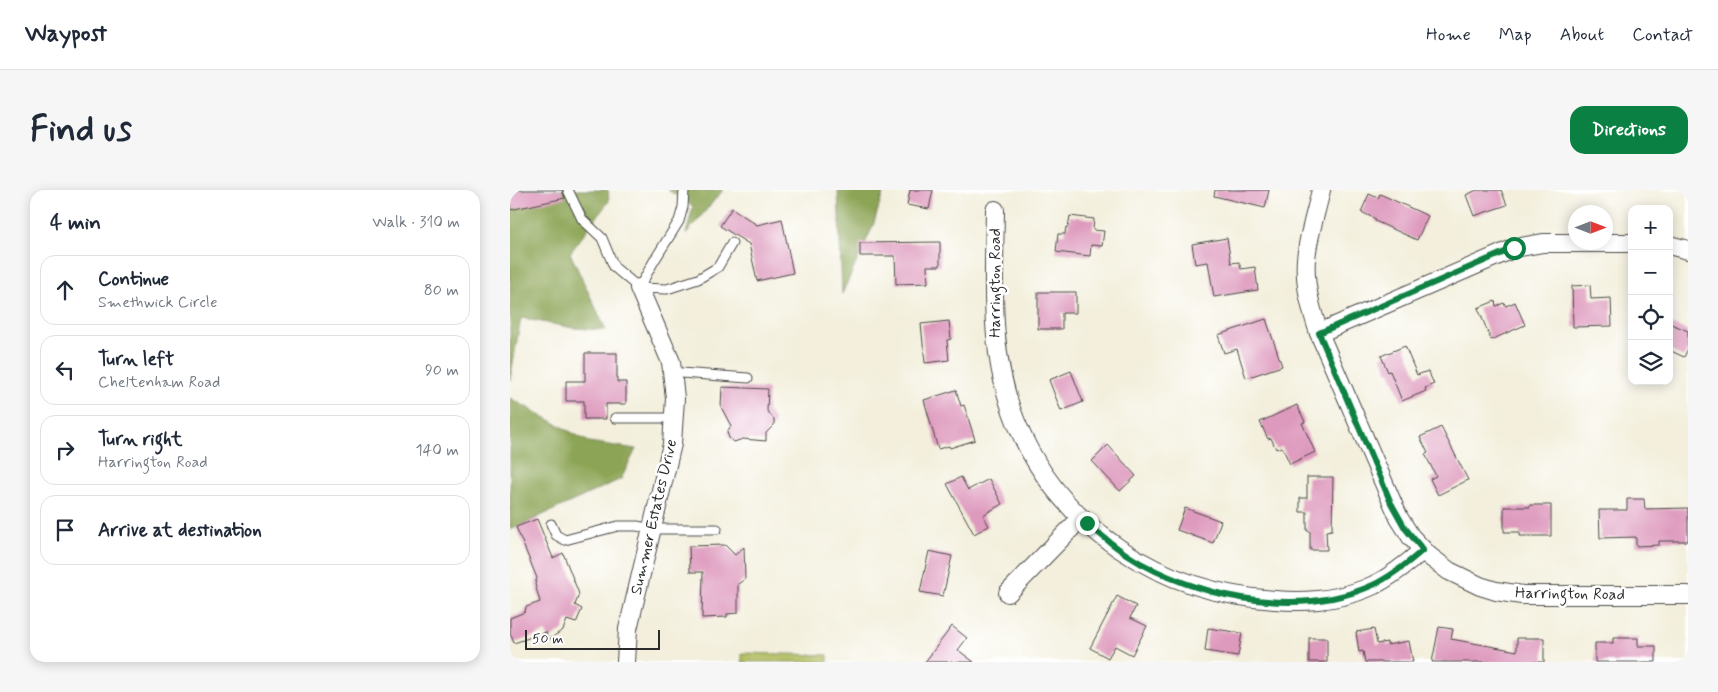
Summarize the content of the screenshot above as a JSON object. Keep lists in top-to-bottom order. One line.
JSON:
{"streets":{"street":["Harrington Road","Summer Estates Drive"]},"scale_bar":"50 m","north":"right","page":{"header":"Waypost","nav":["Home","Map","About","Contact"],"buttons":"Directions","title":"Find us","heading":["4 min","Walk · 310 m"],"map_buttons":["+","−"],"list":[["Continue","Smethwick Circle","80 m"],["Turn left","Cheltenham Road","90 m"],["Turn right","Harrington Road","140 m"],"Arrive at destination"],"scale":"50 m"}}
